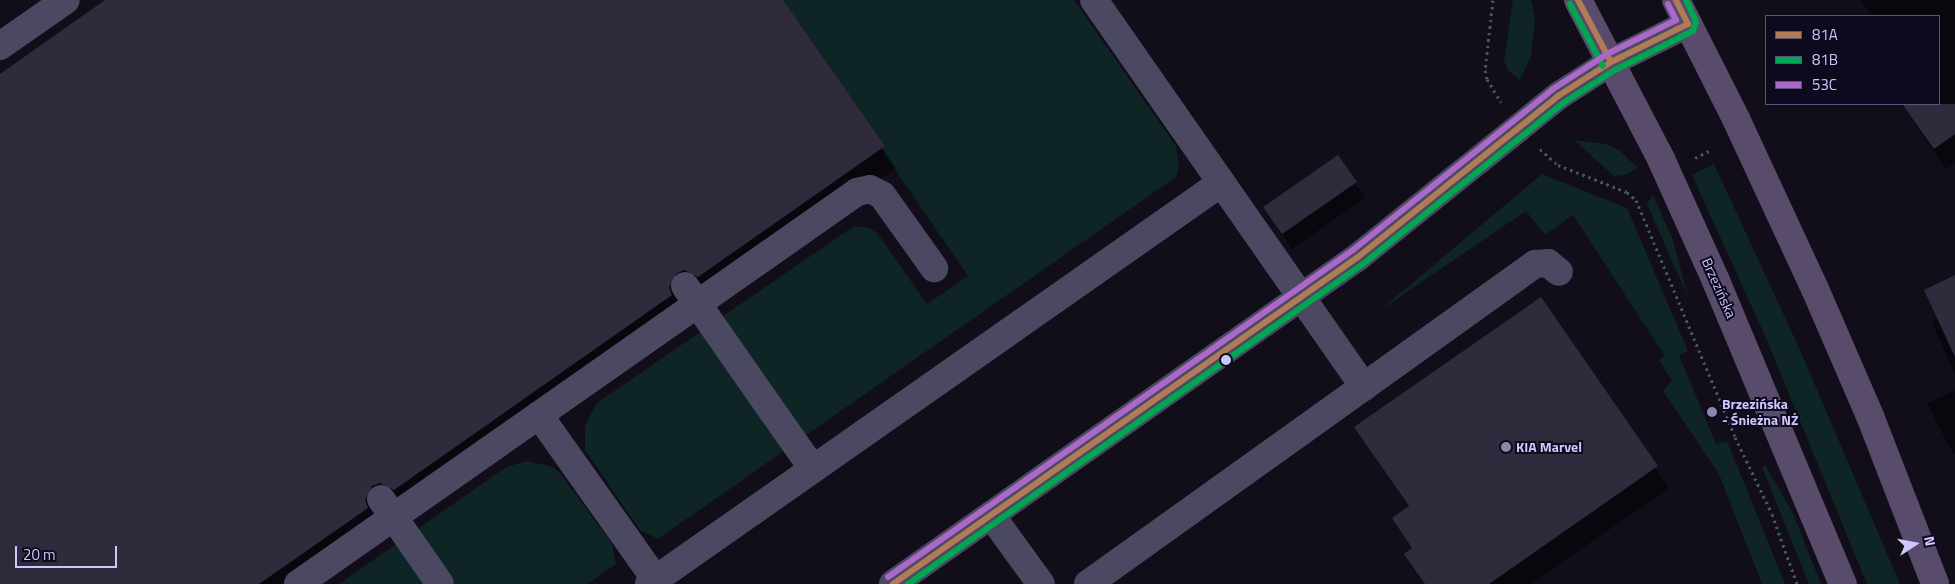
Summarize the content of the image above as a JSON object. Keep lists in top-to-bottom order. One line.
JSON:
{"streets":{"main road":["Brzezińska"]},"places":["Brzezińska - Śnieżna NŻ","KIA Marvel"],"lines":["transit line 81A","transit line 81B","transit line 53C"],"legend":["81A","81B","53C"],"scale_bar":"20 m","north":"right"}
